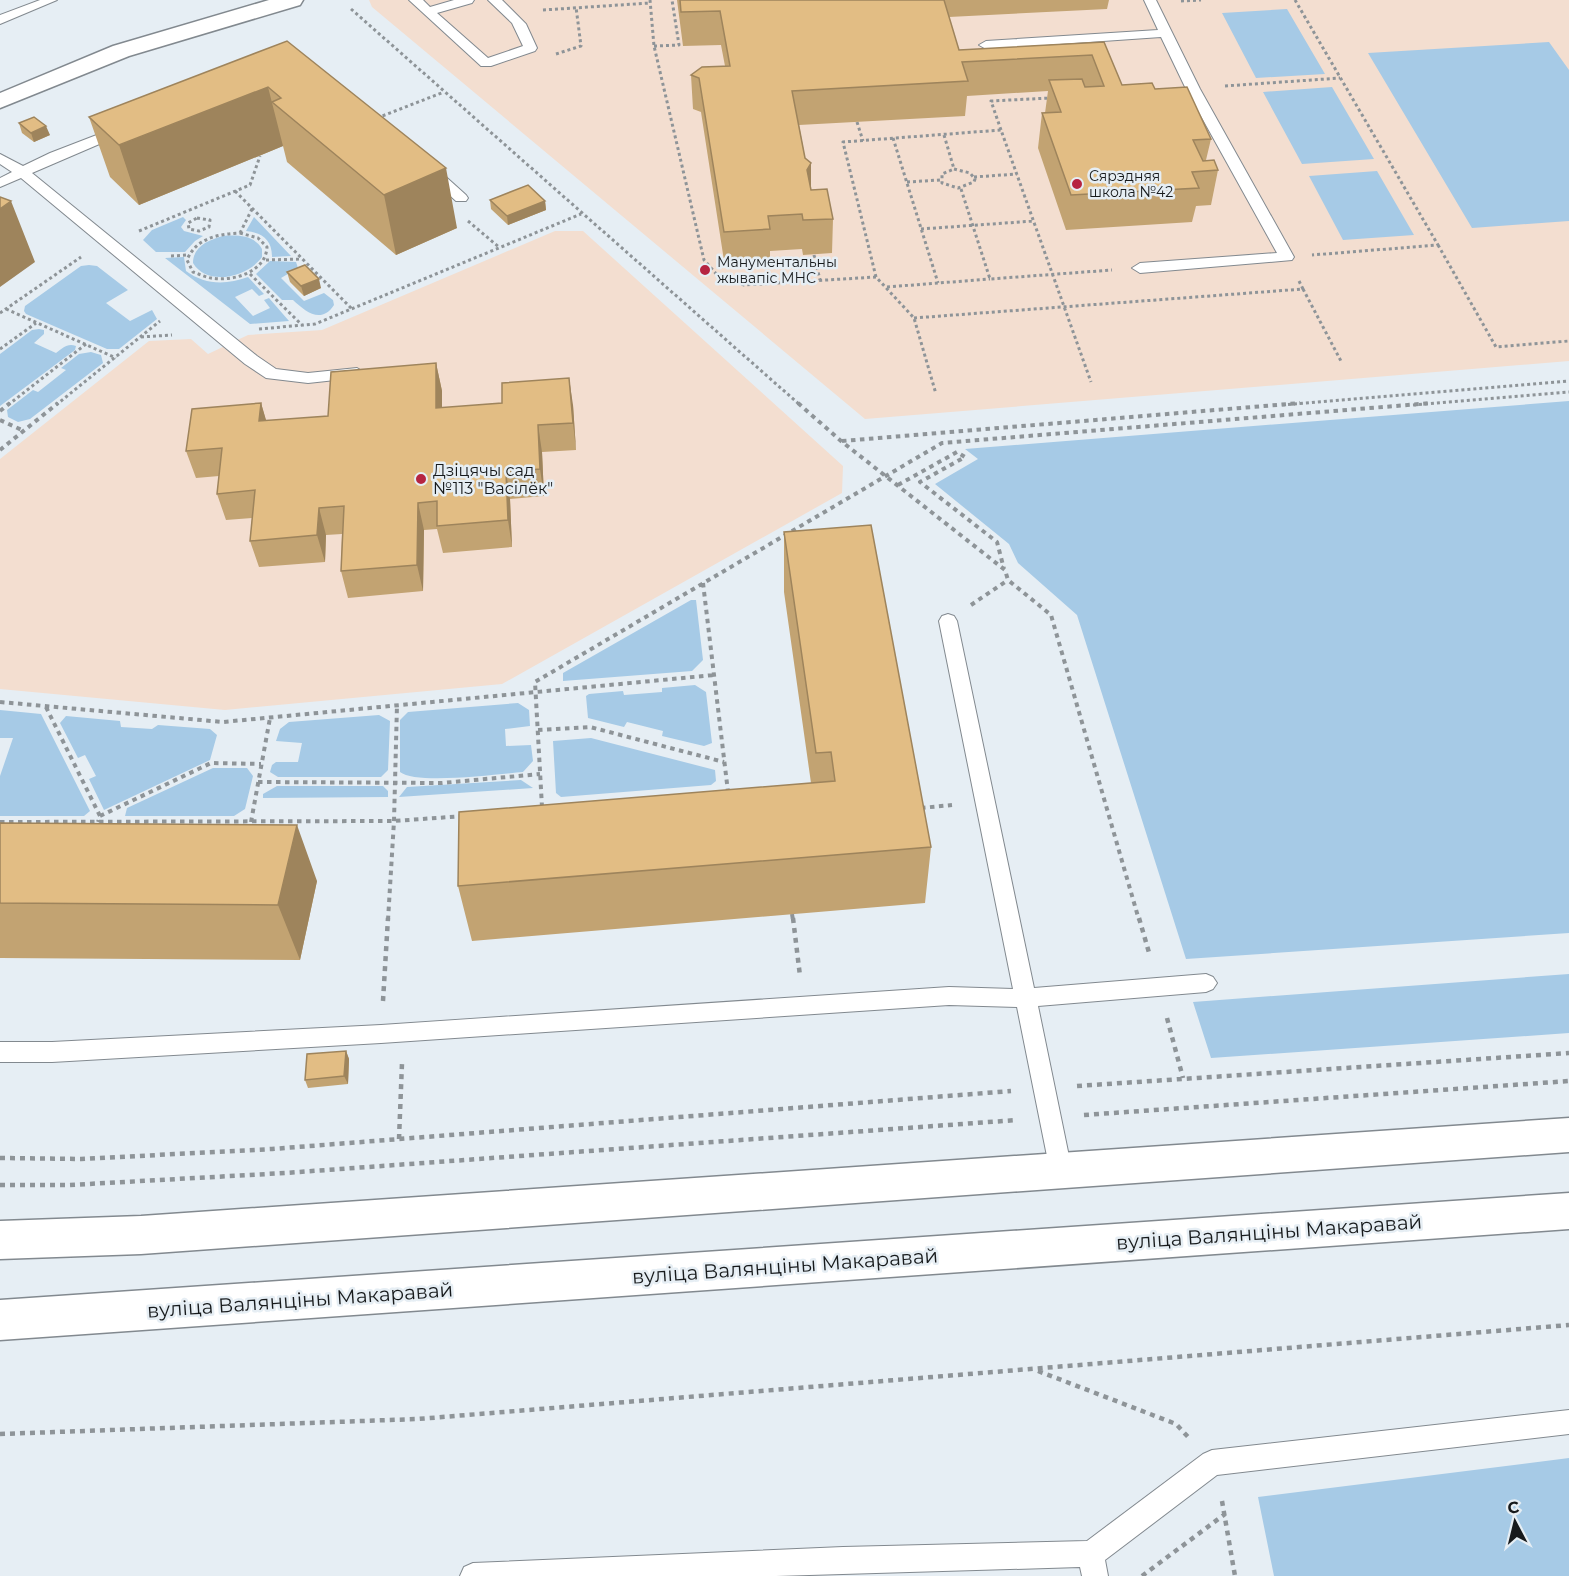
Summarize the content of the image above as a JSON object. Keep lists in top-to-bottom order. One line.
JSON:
{"streets":{"street":["вуліца Валянціны Макаравай"]},"places":["Сярэдняя школа №42","Манументальны жывапіс МНС","Дзіцячы сад №113 \"Васілёк\""],"north":"top"}
